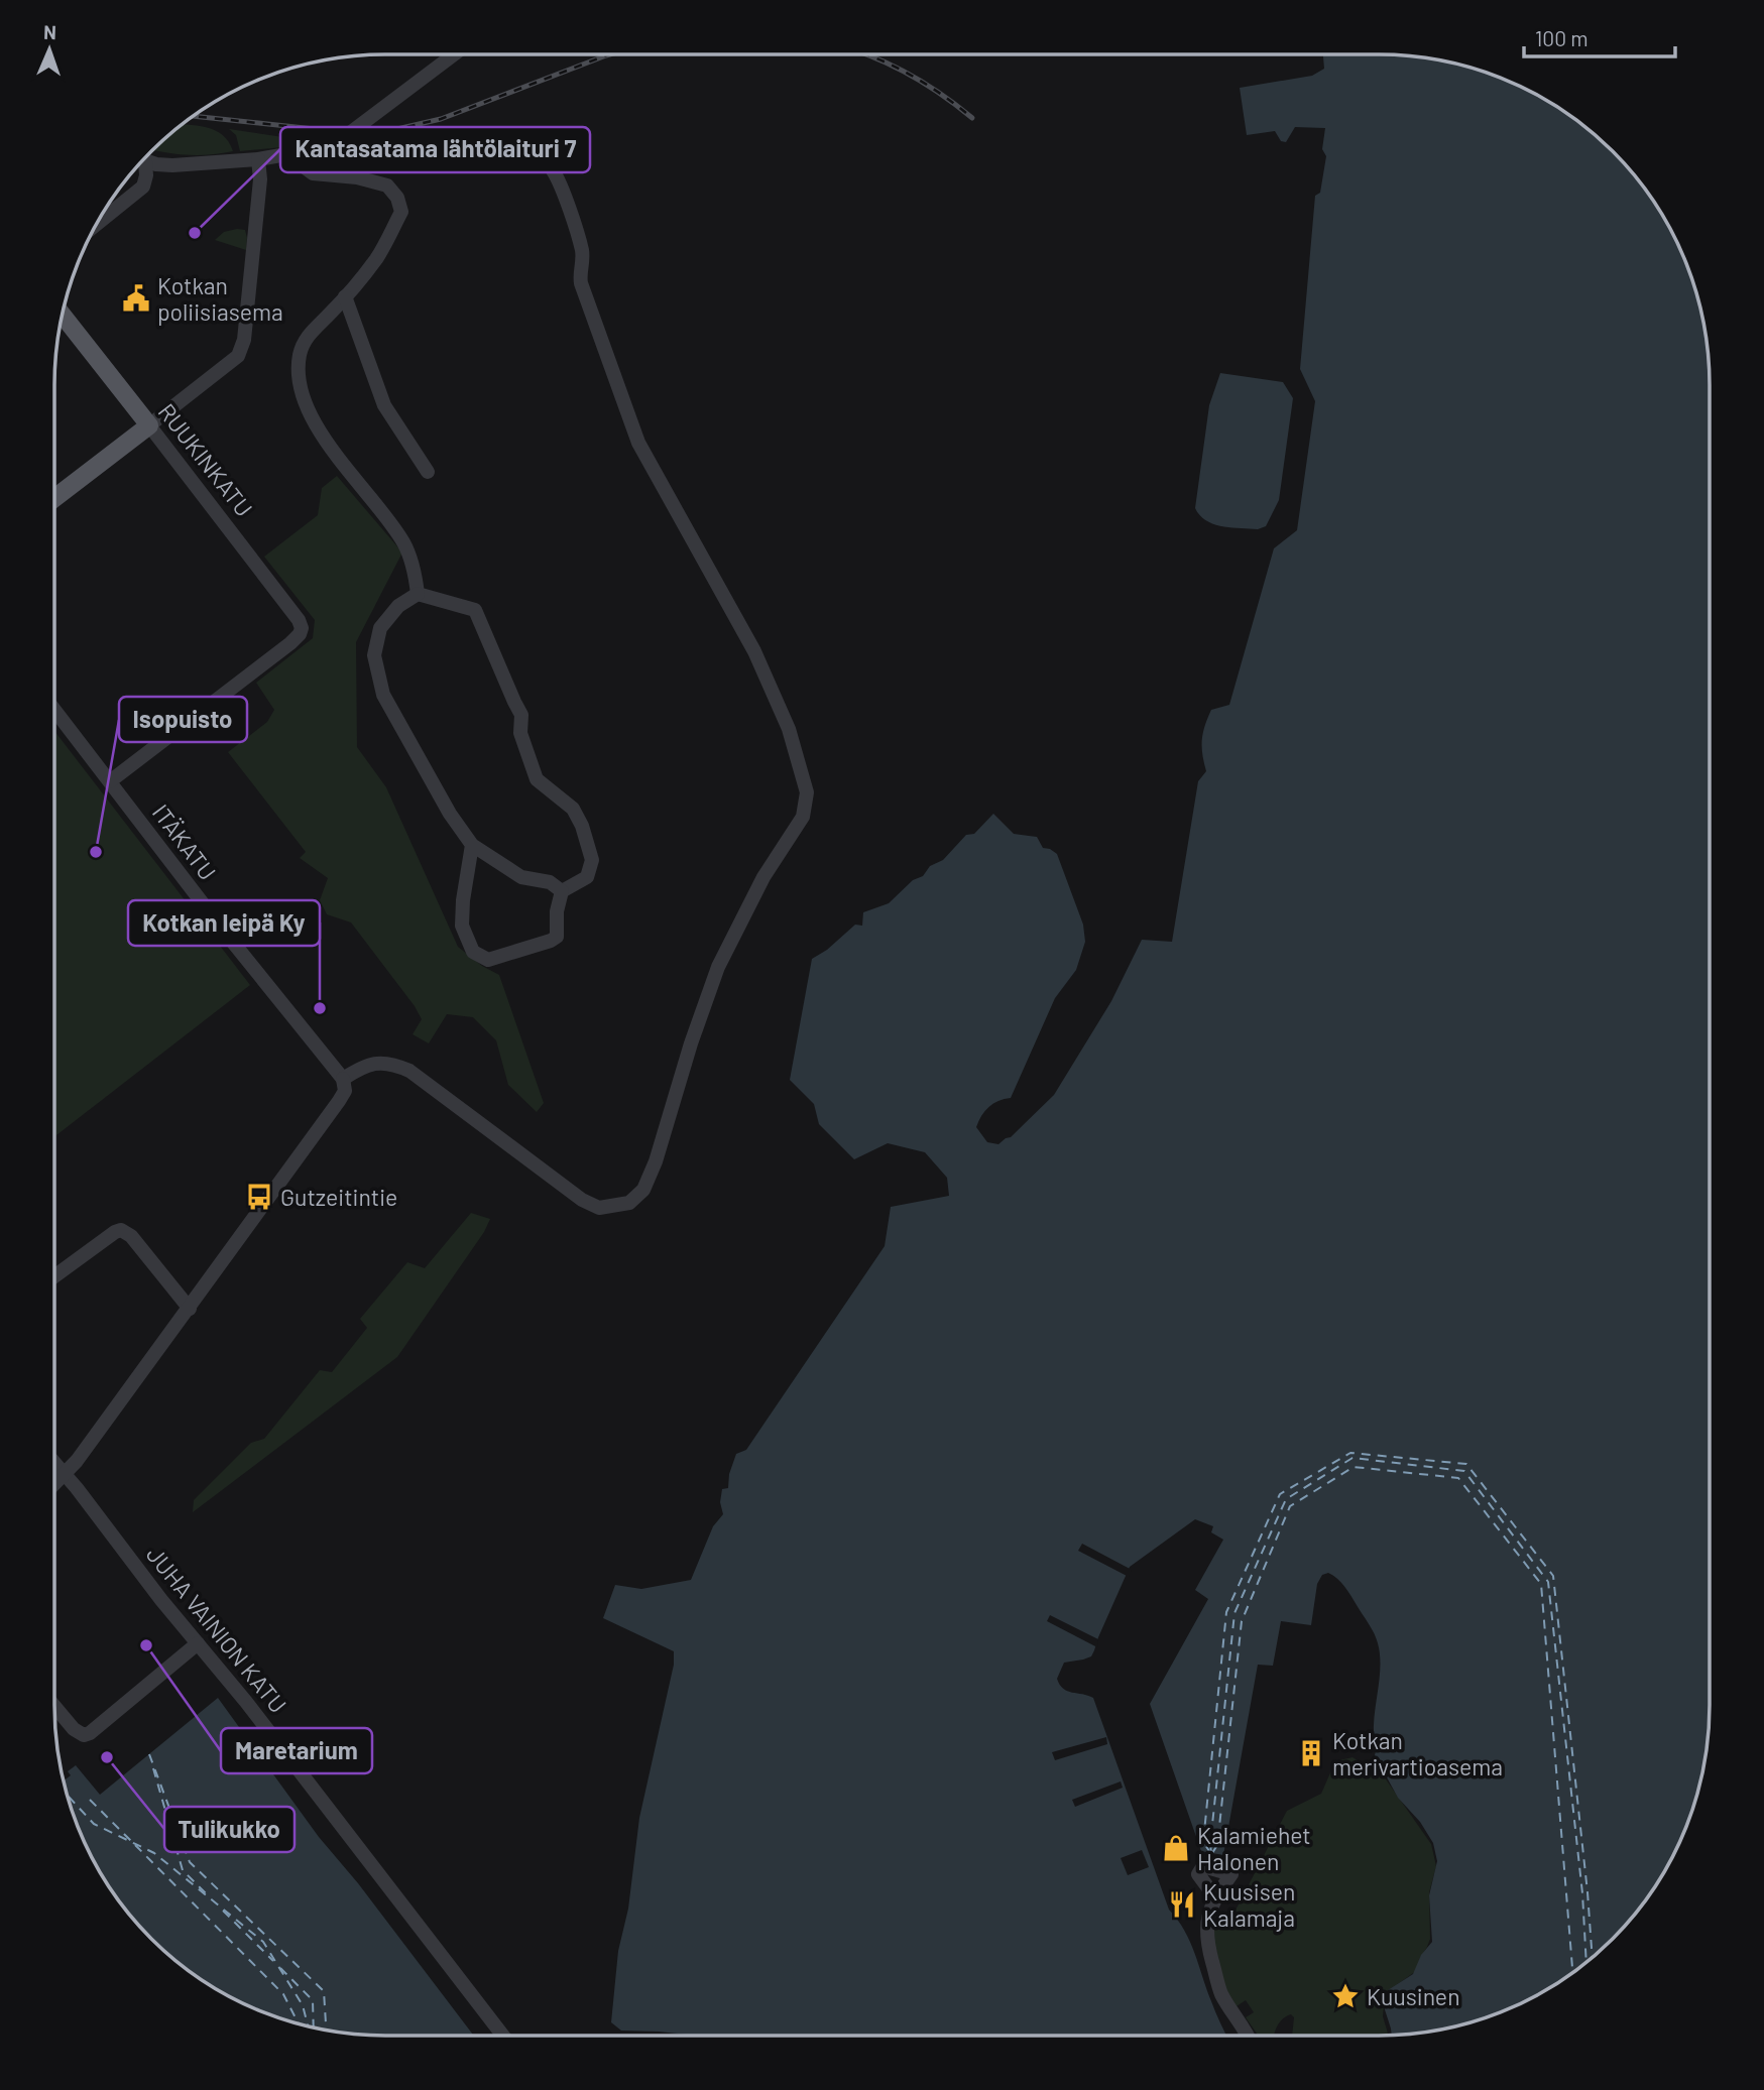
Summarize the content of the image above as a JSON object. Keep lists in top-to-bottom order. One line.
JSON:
{"streets":{"main road":["RUUKINKATU"],"street":["ITÄKATU","JUHA VAINION KATU"]},"crossings":[["RUUKINKATU","ITÄKATU"]],"places":{"other":["Kantasatama lähtölaituri 7","Isopuisto","Kotkan leipä Ky","Maretarium","Tulikukko"],"public building":["Kotkan poliisiasema"],"bus stop":["Gutzeitintie"],"building":["Kotkan merivartioasema"],"shop":["Kalamiehet Halonen"],"restaurant":["Kuusisen Kalamaja"],"place":["Kuusinen"]},"scale_bar":"100 m","north":"top"}
